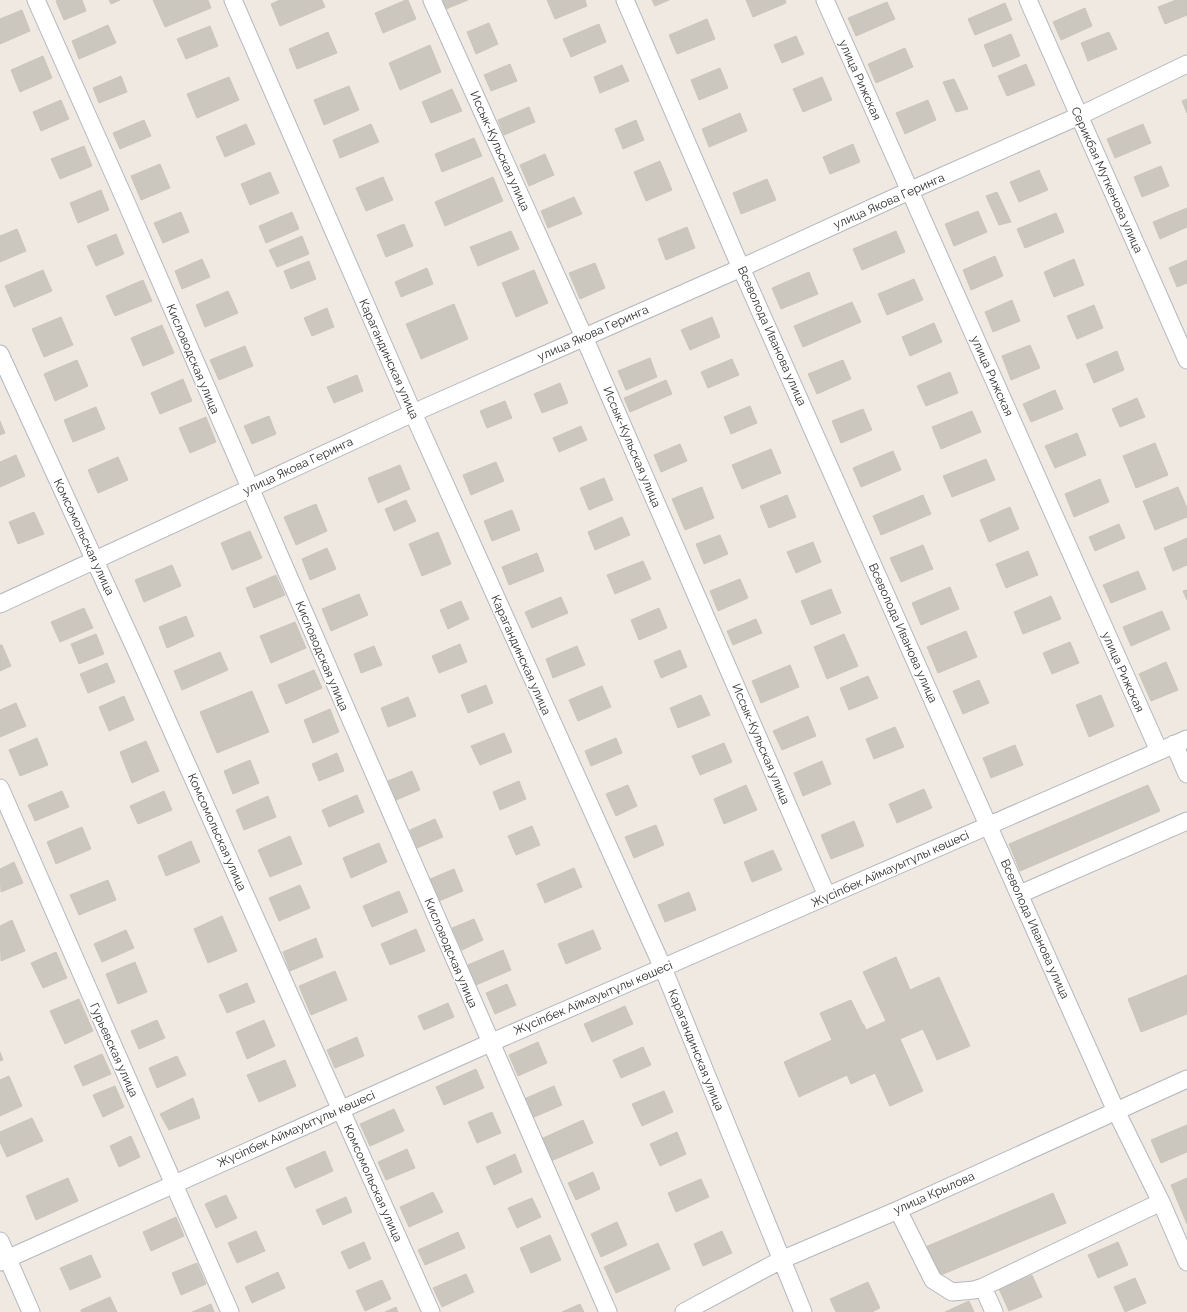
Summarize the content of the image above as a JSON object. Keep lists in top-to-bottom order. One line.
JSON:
{"streets":{"street":["улица Рижская","Иссык-Кульская улица","Серикбая Муткенова улица","улица Якова Геринга","Всеволода Иванова улица","Кисловодская улица","Карагандинская улица","Комсомольская улица","Жүсіпбек Аймауытұлы көшесі","Гурьевская улица","улица Крылова"]},"crossings":[["улица Рижская","улица Якова Геринга"],["улица Рижская","Жүсіпбек Аймауытұлы көшесі"],["Иссык-Кульская улица","улица Якова Геринга"],["Иссык-Кульская улица","Жүсіпбек Аймауытұлы көшесі"],["Серикбая Муткенова улица","улица Якова Геринга"],["улица Якова Геринга","Всеволода Иванова улица"],["улица Якова Геринга","Кисловодская улица"],["улица Якова Геринга","Карагандинская улица"],["улица Якова Геринга","Комсомольская улица"],["Всеволода Иванова улица","Жүсіпбек Аймауытұлы көшесі"],["Всеволода Иванова улица","улица Крылова"],["Кисловодская улица","Жүсіпбек Аймауытұлы көшесі"],["Карагандинская улица","Жүсіпбек Аймауытұлы көшесі"],["Карагандинская улица","улица Крылова"],["Комсомольская улица","Жүсіпбек Аймауытұлы көшесі"],["Жүсіпбек Аймауытұлы көшесі","Гурьевская улица"]]}
